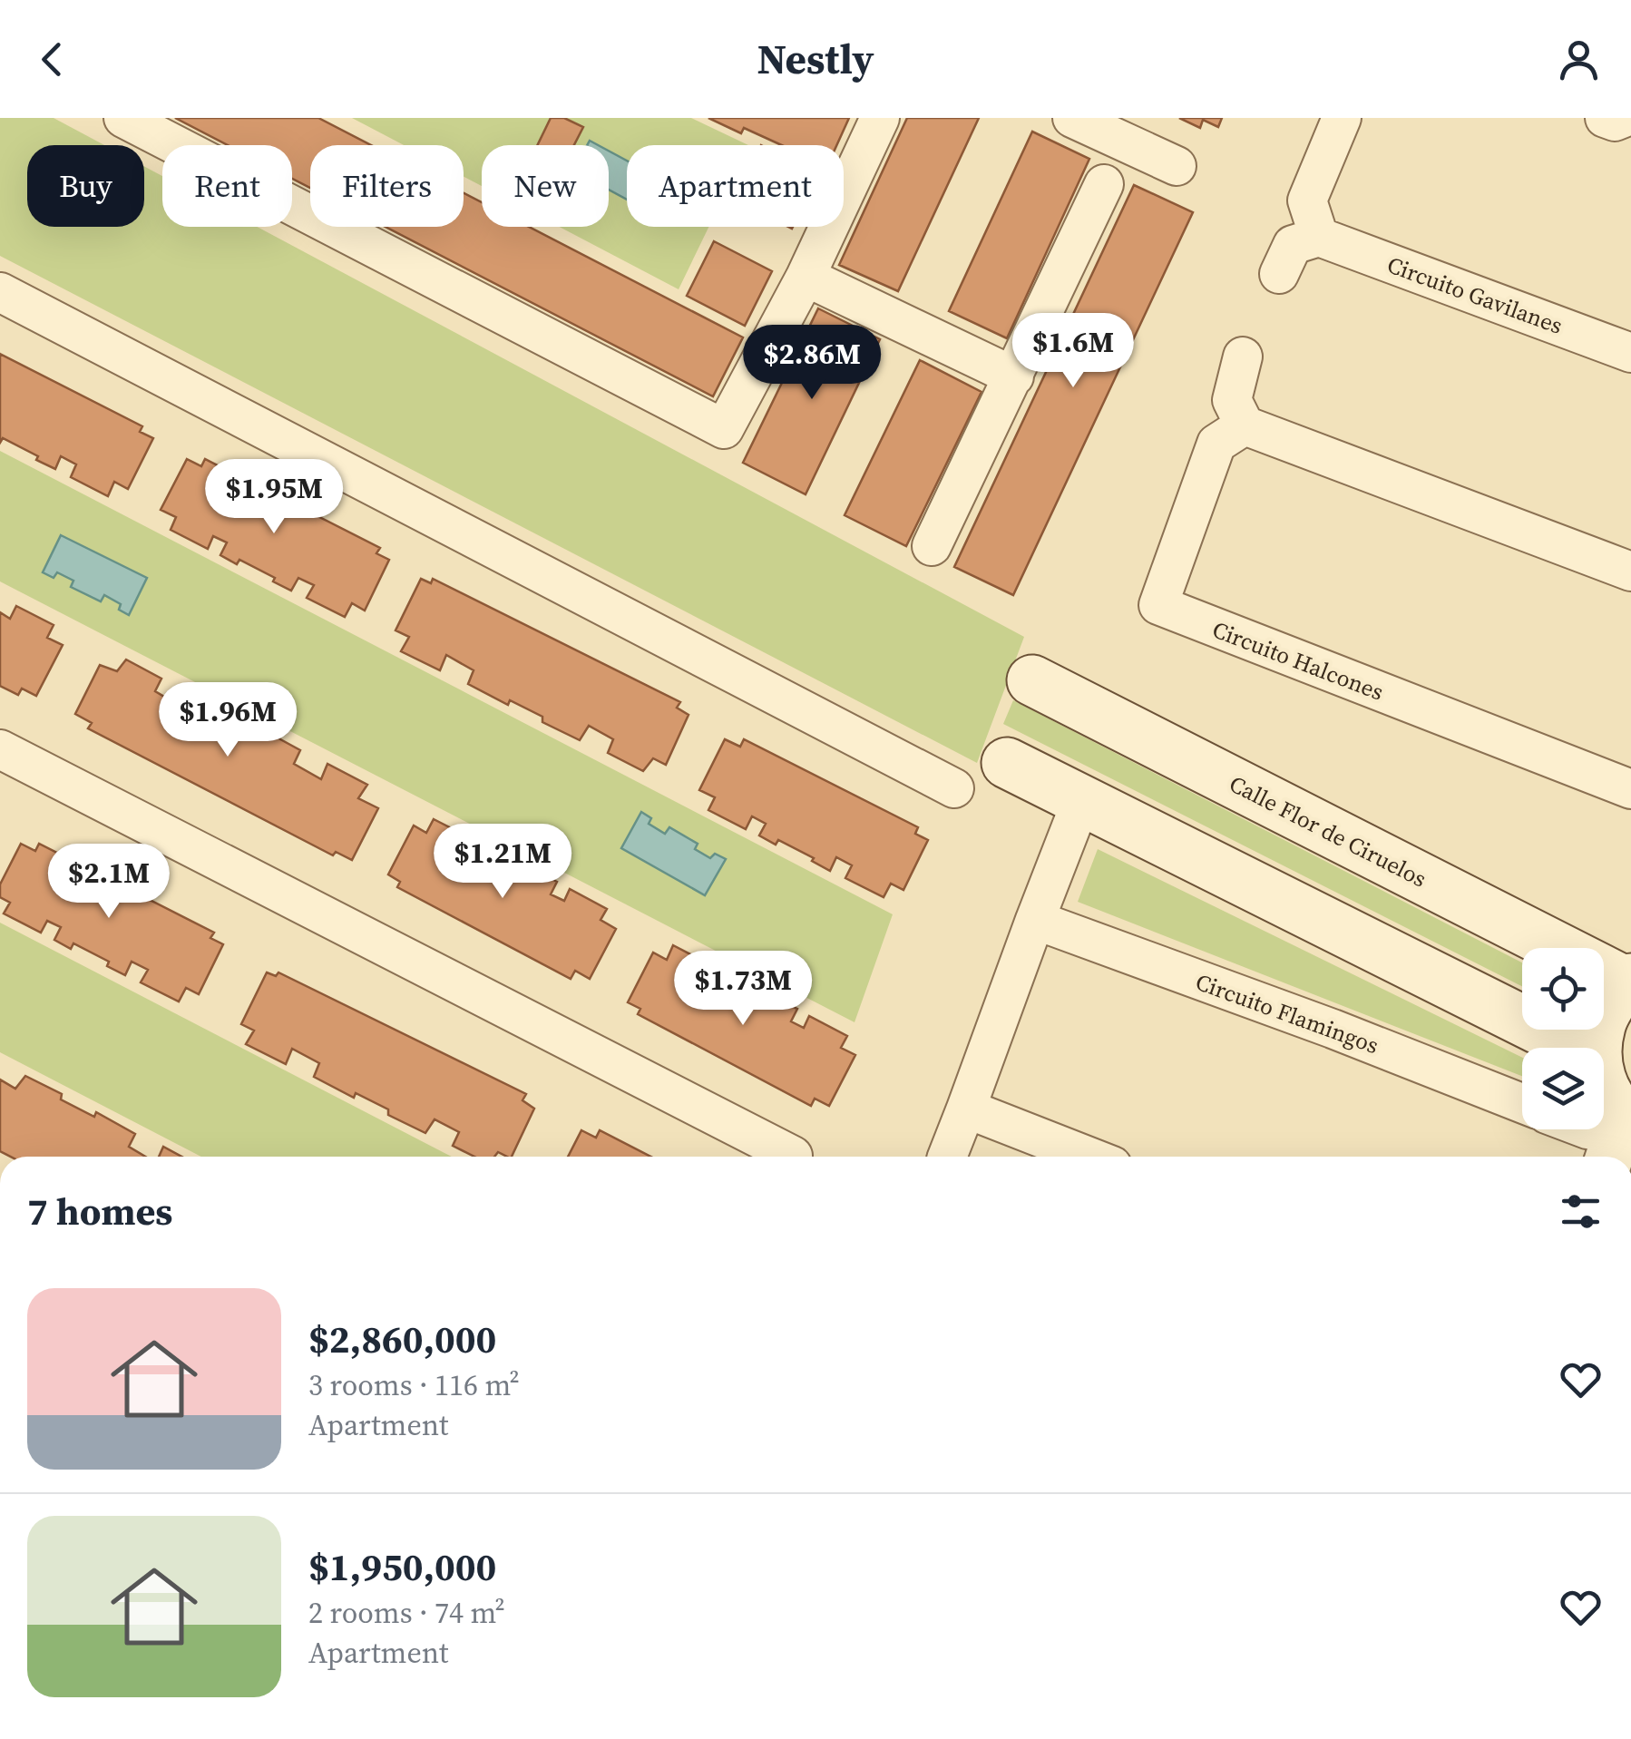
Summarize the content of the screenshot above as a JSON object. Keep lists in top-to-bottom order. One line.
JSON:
{"streets":{"main road":["Calle Flor de Ciruelos"],"street":["Circuito Gavilanes","Circuito Halcones","Circuito Flamingos"]},"page":{"header":"Nestly","chip":["Buy","Rent","Filters","New","Apartment"],"price":["$1.6M","$2.86M","$1.95M","$1.96M","$1.21M","$2.1M","$1.73M"],"heading":"7 homes","list":[{"name":"$2,860,000","note":"3 rooms · 116 m² · Apartment"},{"name":"$1,950,000","note":"2 rooms · 74 m² · Apartment"}]}}
